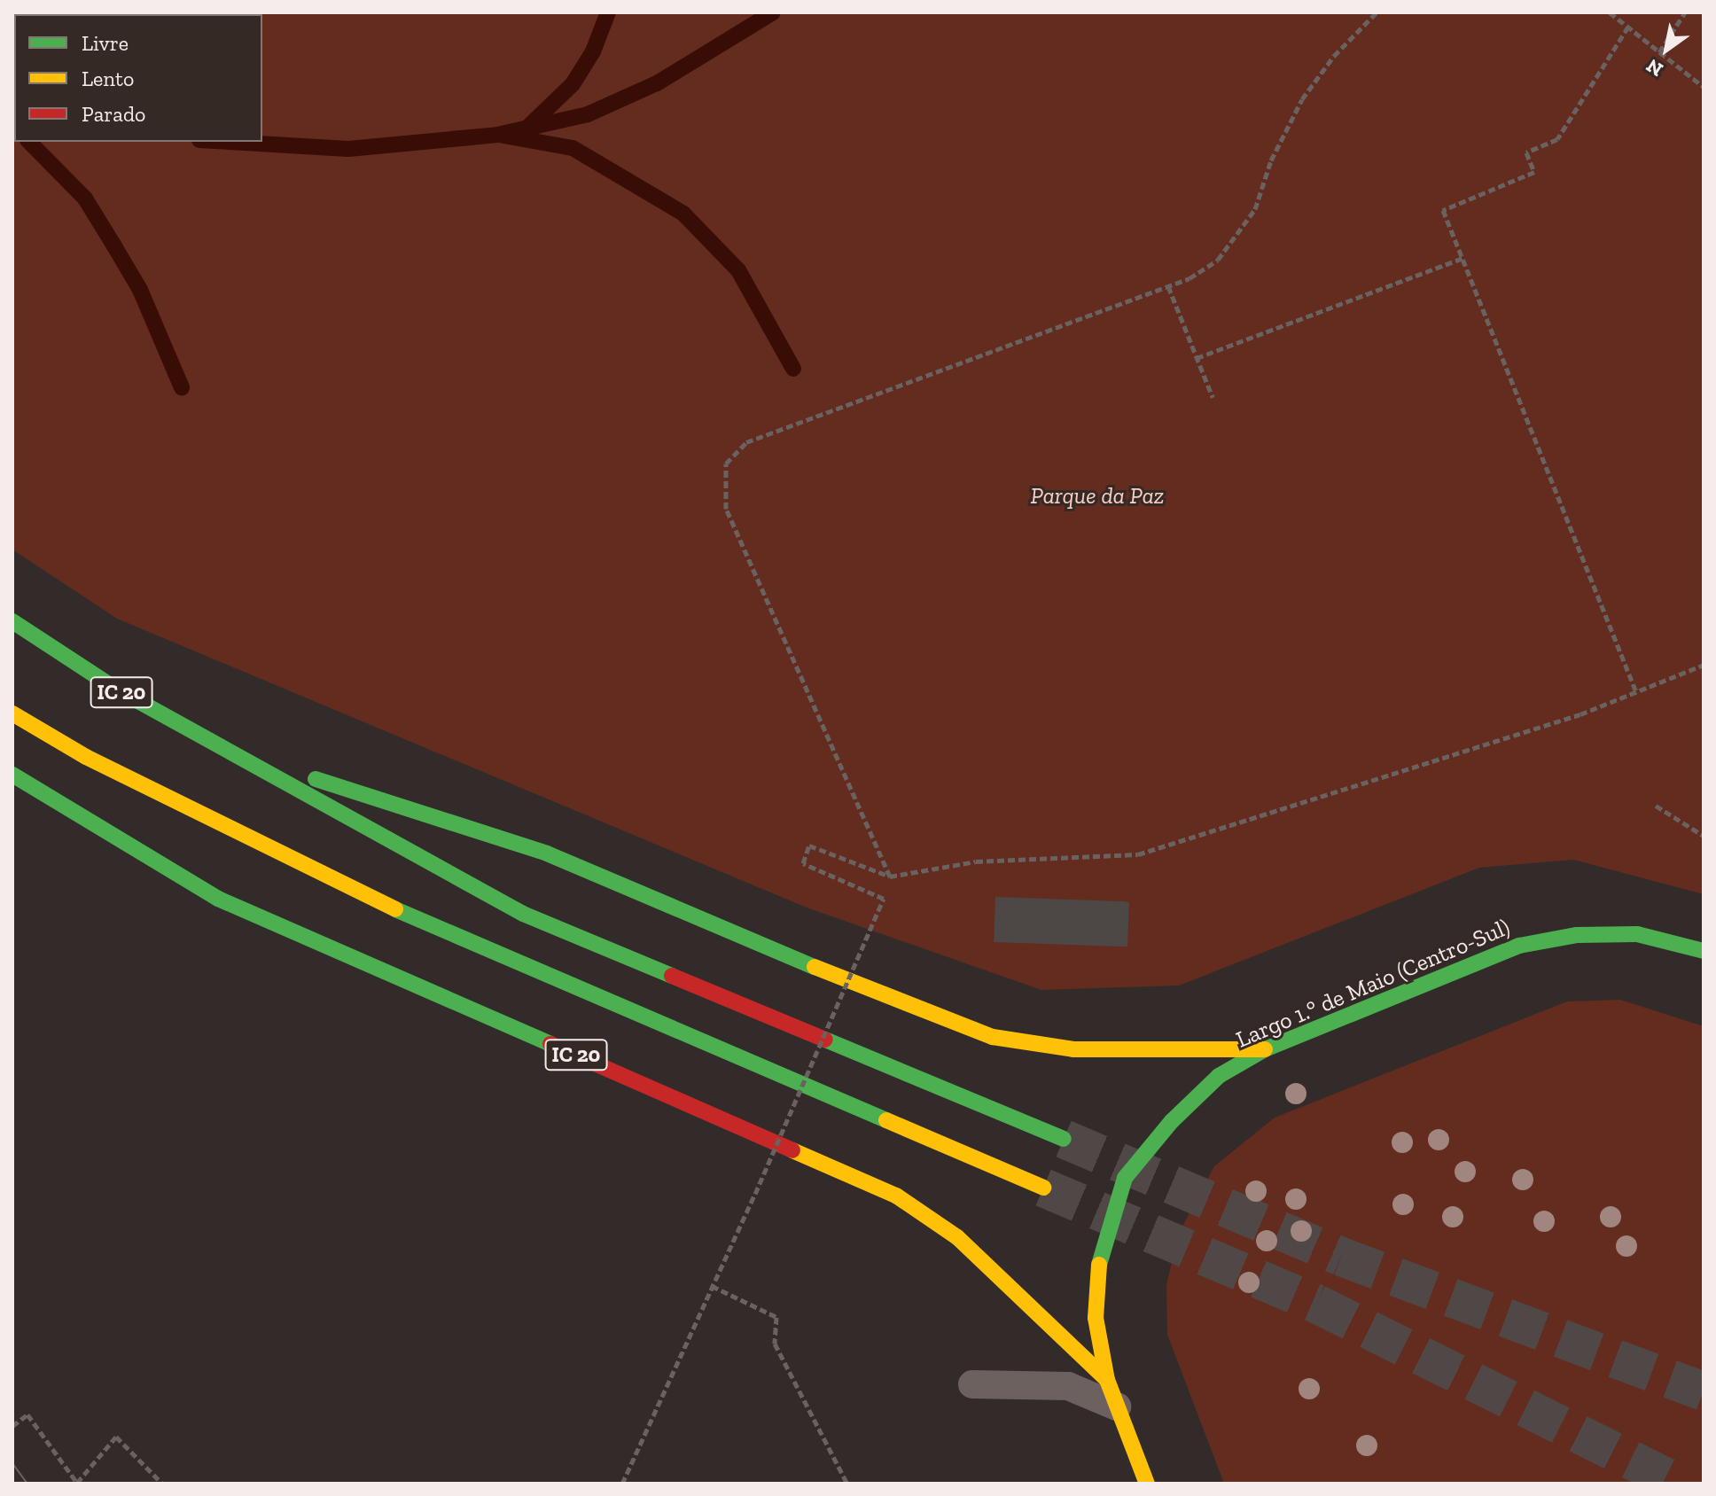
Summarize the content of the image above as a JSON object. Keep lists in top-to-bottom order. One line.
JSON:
{"streets":{"highway":["IC 20","Largo 1.° de Maio (Centro-Sul)"]},"crossings":[["IC 20","Largo 1.° de Maio (Centro-Sul)"]],"parks":["Parque da Paz"],"legend":["Livre","Lento","Parado"],"north":"bottom left"}
